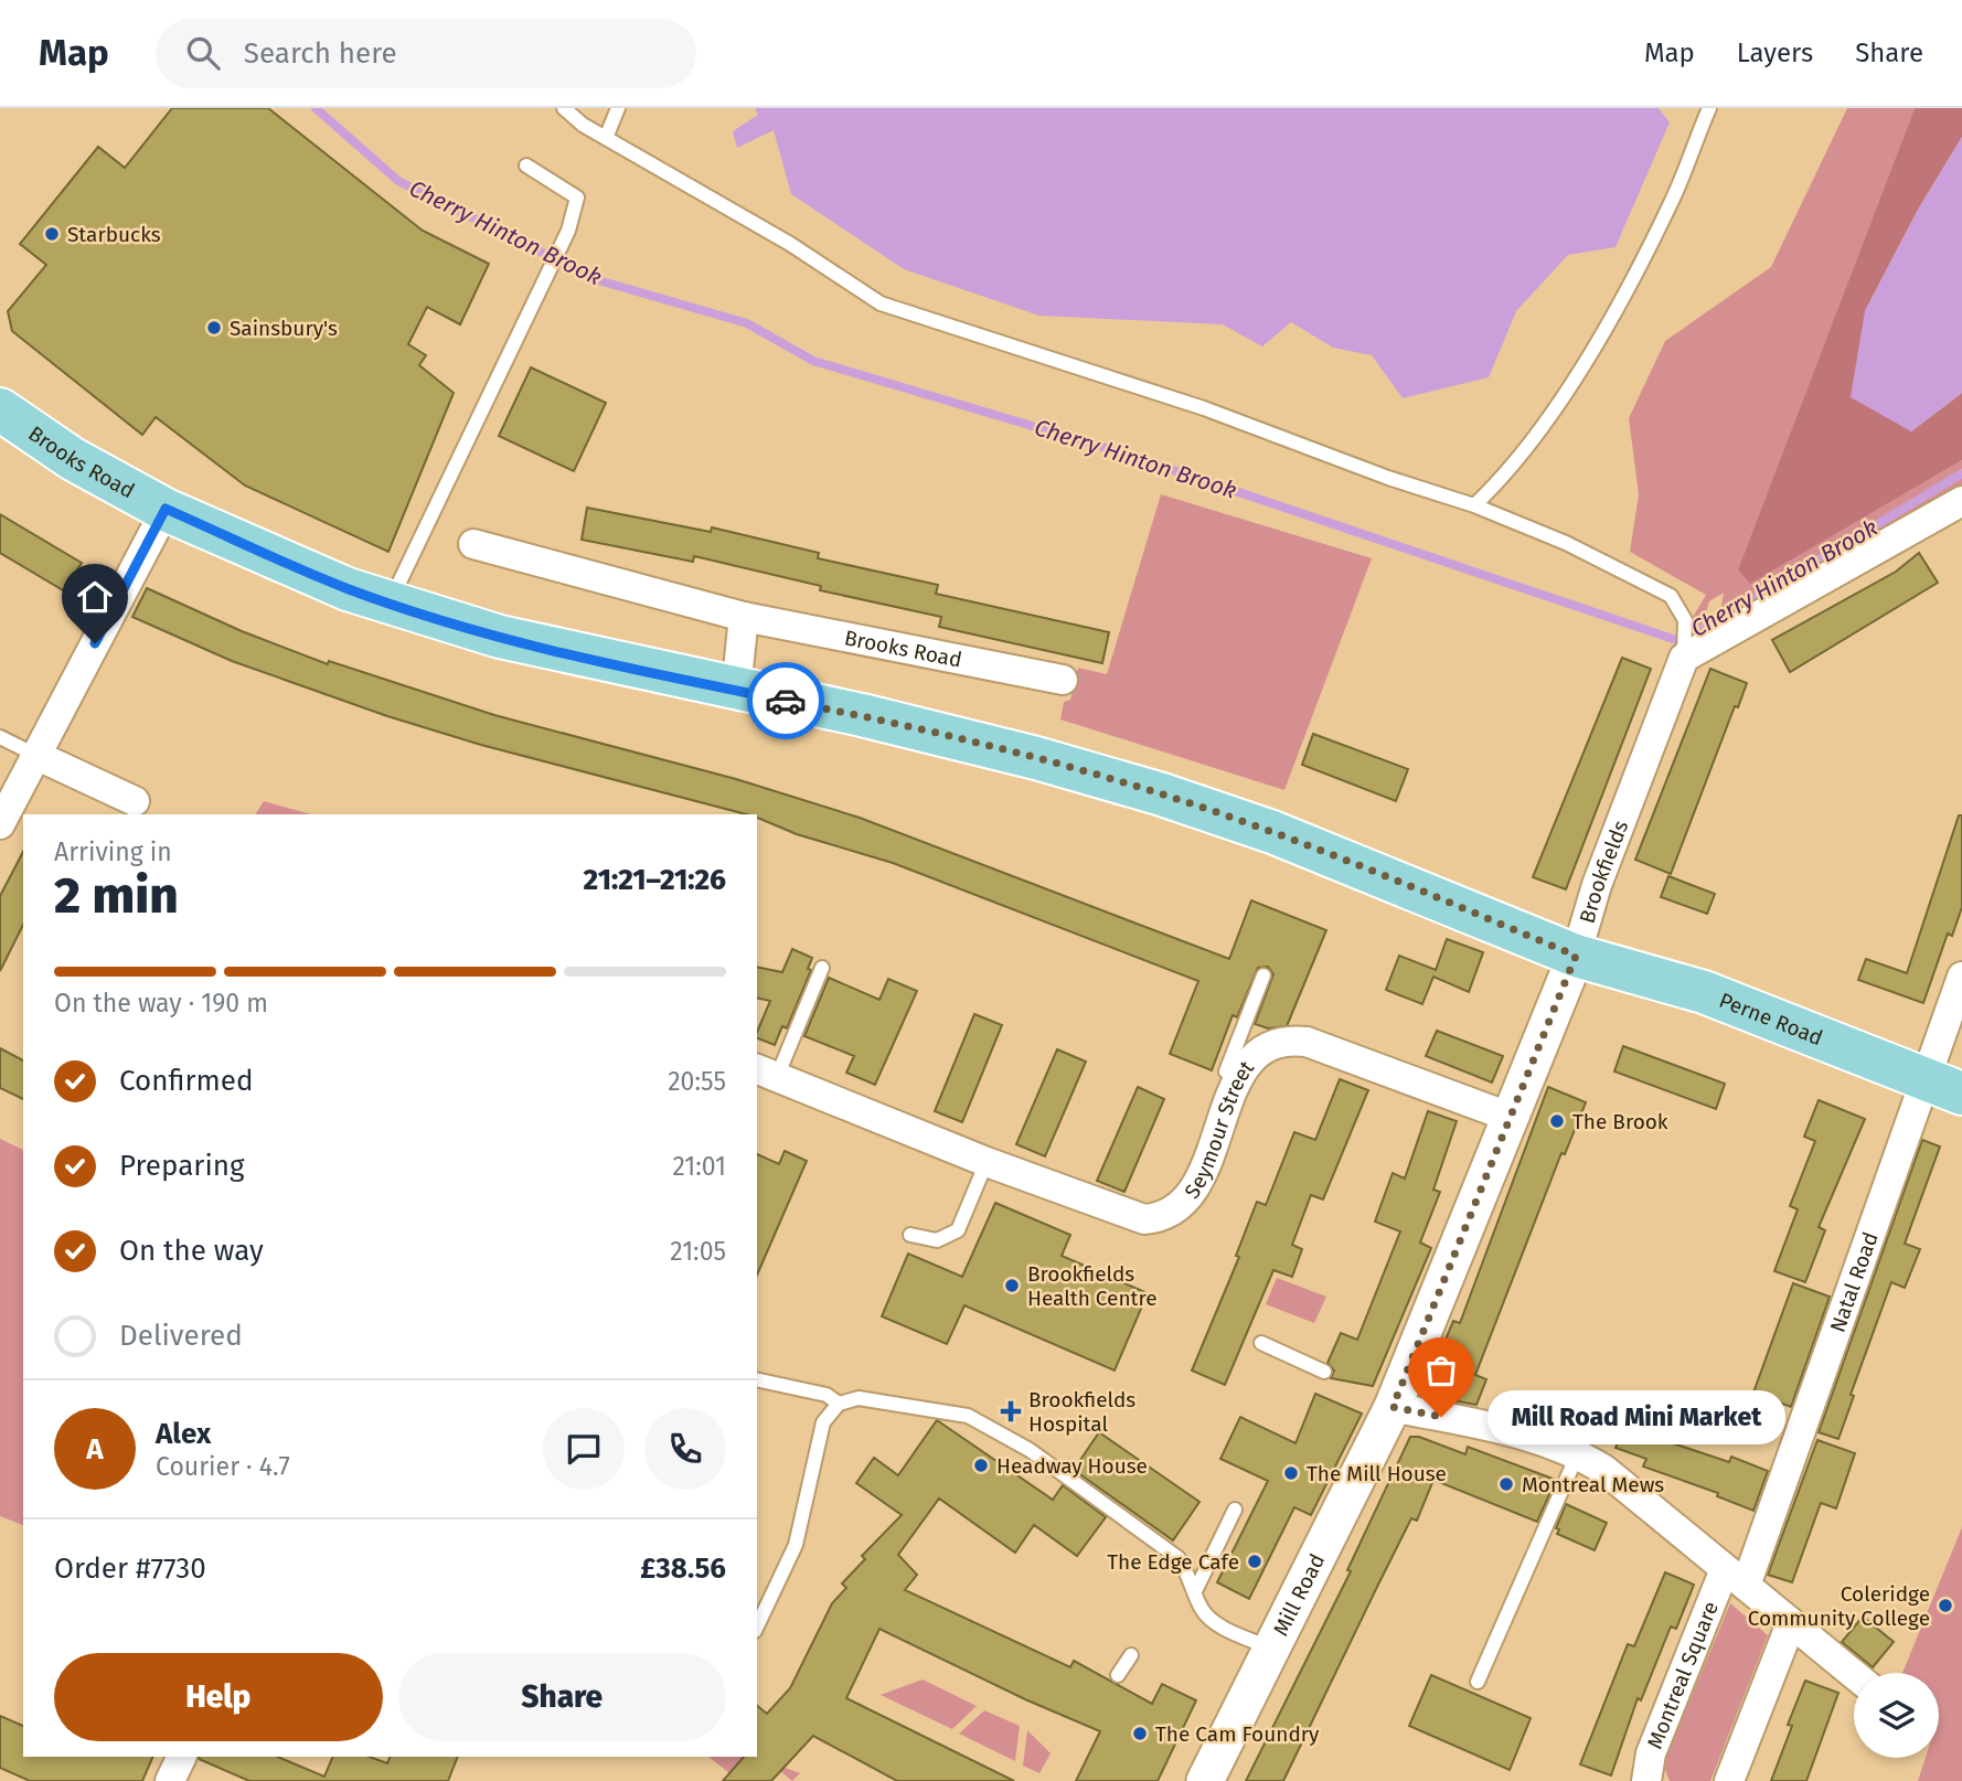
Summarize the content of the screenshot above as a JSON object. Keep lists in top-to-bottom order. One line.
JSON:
{"streets":{"main road":["Brooks Road","Perne Road"],"street":["Brookfields","Seymour Street","Natal Road","Mill Road","Montreal Square"]},"crossings":[["Brooks Road","Brookfields"],["Brooks Road","Perne Road"],["Brookfields","Perne Road"],["Brookfields","Seymour Street"],["Brookfields","Mill Road"],["Perne Road","Natal Road"],["Natal Road","Montreal Square"]],"water":["Cherry Hinton Brook"],"places":{"other":["Starbucks","Sainsbury's","The Brook","Brookfields Health Centre","Mill Road Mini Market","Headway House","The Mill House","Montreal Mews","The Edge Cafe","Coleridge Community College","The Cam Foundry"],"health":["Brookfields Hospital"]},"page":{"header":"Map","search":"Search here","nav":["Map","Layers","Share"],"heading":["2 min","Arriving in","21:21–21:26"],"panel":["Alex","Courier · 4.7","Order #7730","£38.56"],"bar":"On the way · 190 m","list":[["Confirmed","20:55"],["Preparing","21:01"],["On the way","21:05"],"Delivered"],"bubble":"Mill Road Mini Market","round":"A","buttons":["Help","Share"]}}
